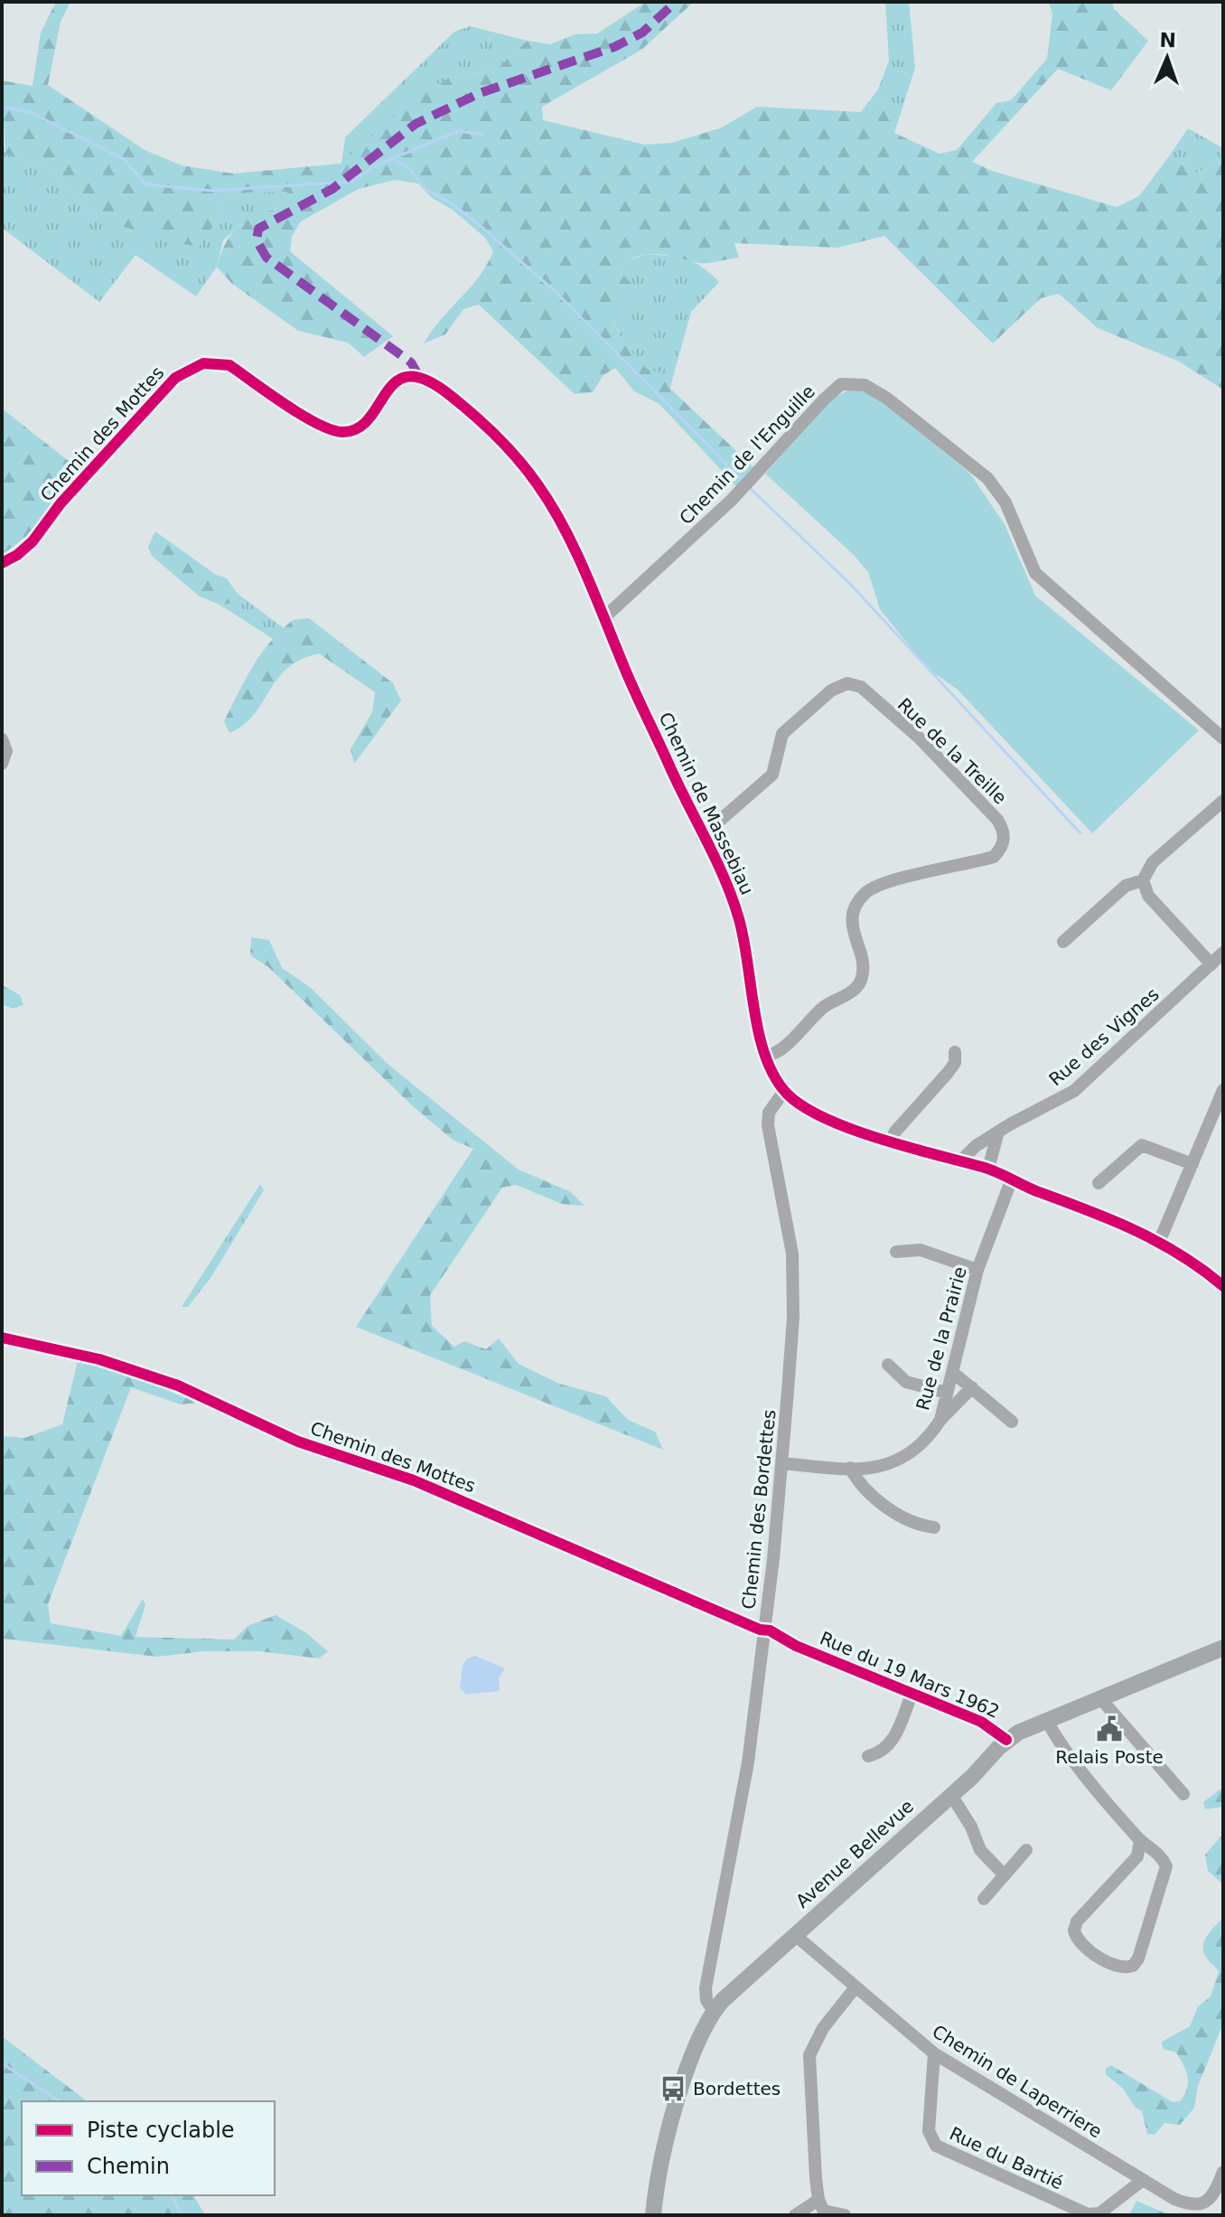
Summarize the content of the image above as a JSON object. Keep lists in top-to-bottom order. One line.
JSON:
{"streets":{"main road":["Avenue Bellevue"],"street":["Chemin des Mottes","Chemin de l'Enguille","Rue de la Treille","Chemin de Massebiau","Rue des Vignes","Rue de la Prairie","Chemin des Bordettes","Rue du 19 Mars 1962","Chemin de Laperriere","Rue du Bartié"]},"crossings":[["Chemin des Mottes","Chemin de Massebiau"],["Chemin des Mottes","Chemin des Bordettes"],["Chemin des Mottes","Rue du 19 Mars 1962"],["Chemin de l'Enguille","Chemin de Massebiau"],["Rue de la Treille","Chemin de Massebiau"],["Chemin de Massebiau","Rue des Vignes"],["Chemin de Massebiau","Rue de la Prairie"],["Chemin de Massebiau","Chemin des Bordettes"],["Rue de la Prairie","Chemin des Bordettes"],["Chemin des Bordettes","Rue du 19 Mars 1962"],["Chemin des Bordettes","Avenue Bellevue"],["Rue du 19 Mars 1962","Avenue Bellevue"],["Avenue Bellevue","Chemin de Laperriere"],["Chemin de Laperriere","Rue du Bartié"]],"places":{"public building":["Relais Poste"],"bus stop":["Bordettes"]},"legend":["Piste cyclable","Chemin"],"north":"top"}
